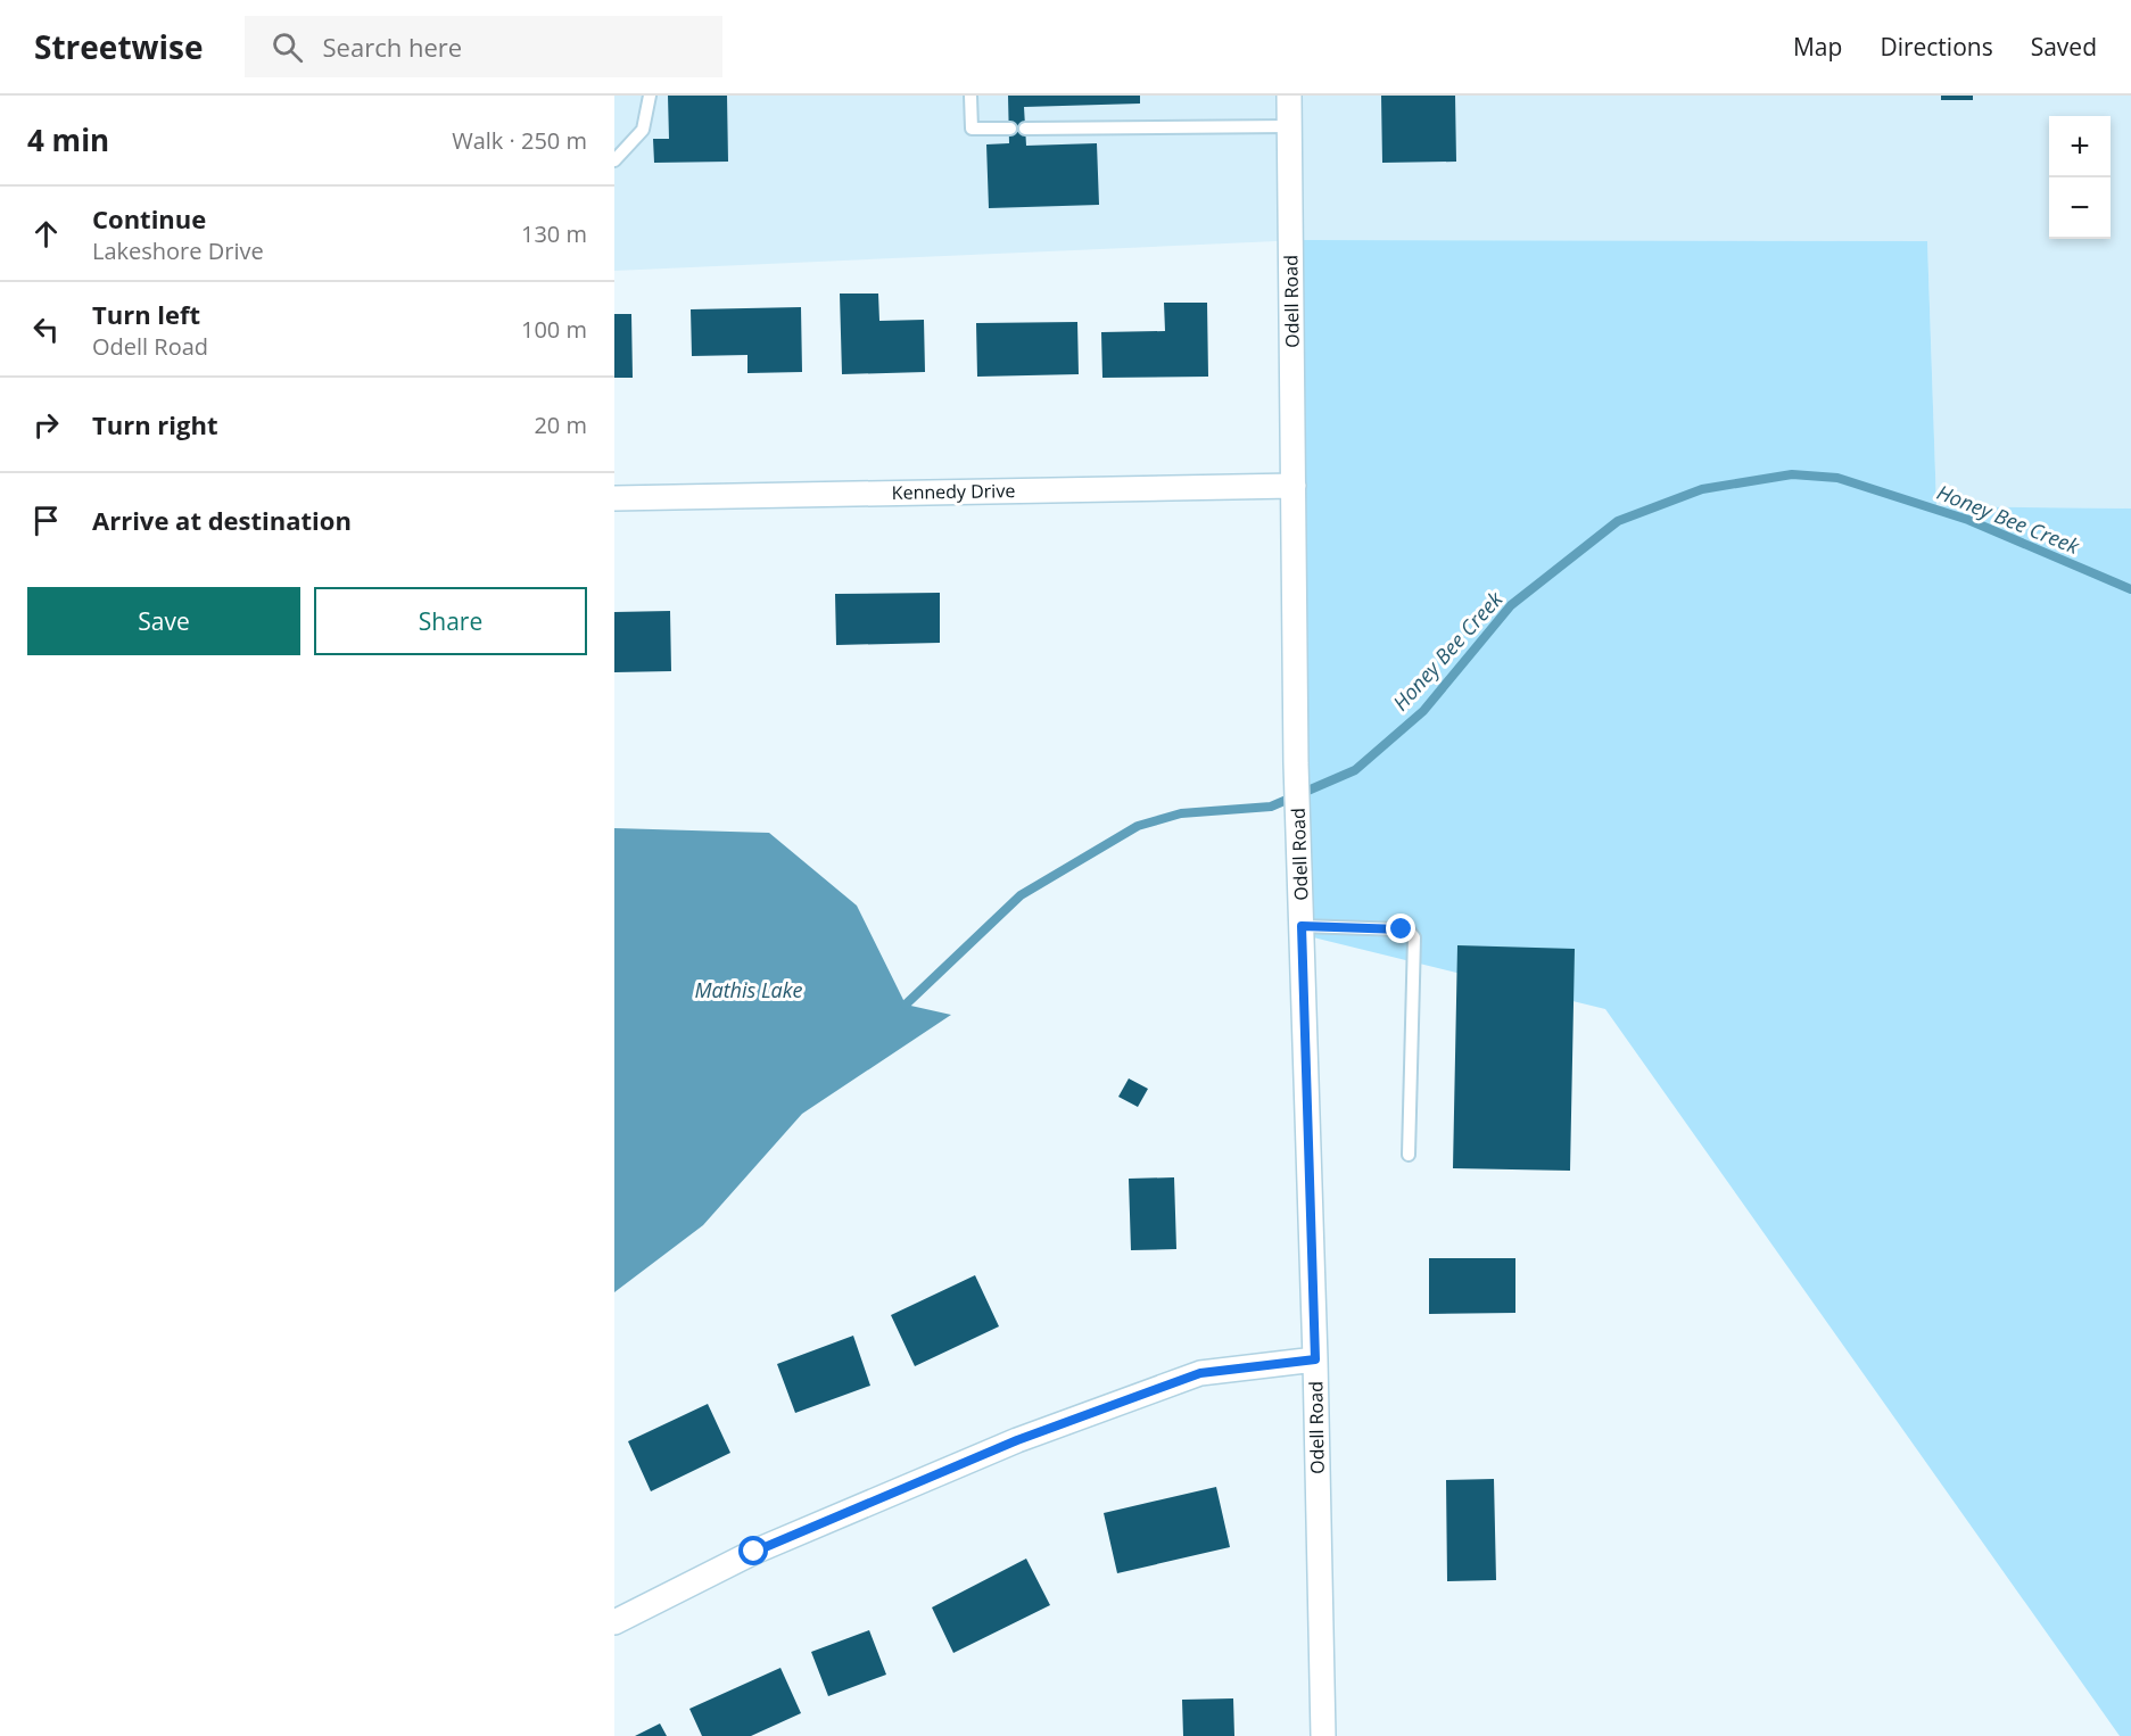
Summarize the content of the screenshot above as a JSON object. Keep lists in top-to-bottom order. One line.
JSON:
{"streets":{"street":["Odell Road","Kennedy Drive"]},"crossings":[["Odell Road","Kennedy Drive"]],"water":["Honey Bee Creek","Mathis Lake"],"page":{"header":"Streetwise","search":"Search here","nav":["Map","Directions","Saved"],"heading":["4 min","Walk · 250 m"],"map_buttons":["+","−"],"list":[["Continue","Lakeshore Drive","130 m"],["Turn left","Odell Road","100 m"],["Turn right","20 m"],"Arrive at destination"],"buttons":["Save","Share"]}}
